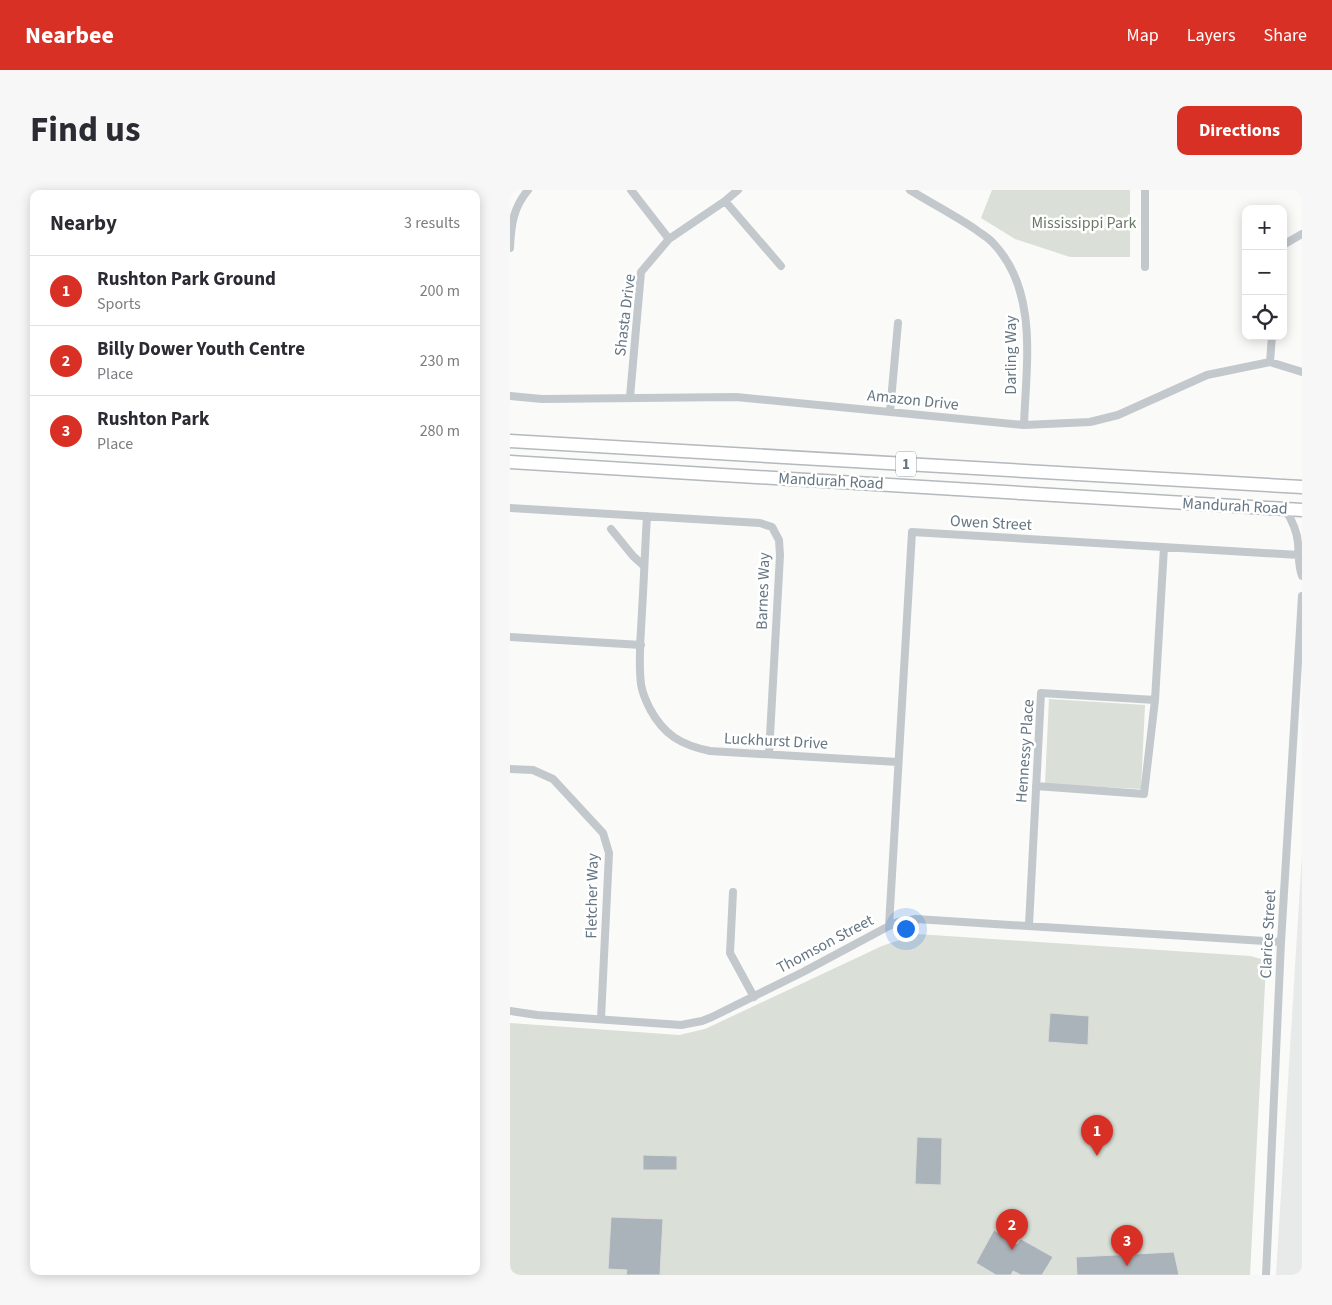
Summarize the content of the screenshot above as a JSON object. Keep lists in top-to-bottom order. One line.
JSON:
{"streets":{"highway":["1","Mandurah Road"],"street":["Shasta Drive","Darling Way","Amazon Drive","Owen Street","Barnes Way","Luckhurst Drive","Hennessy Place","Fletcher Way","Clarice Street","Thomson Street"]},"crossings":[["Shasta Drive","Amazon Drive"],["Darling Way","Amazon Drive"],["Owen Street","Luckhurst Drive"],["Barnes Way","Luckhurst Drive"],["Hennessy Place","Thomson Street"],["Fletcher Way","Thomson Street"],["Clarice Street","Thomson Street"]],"parks":["Mississippi Park"],"page":{"header":"Nearbee","nav":["Map","Layers","Share"],"title":"Find us","buttons":"Directions","heading":["Nearby","3 results"],"map_buttons":["+","−"],"list":[{"mark":"1","name":"Rushton Park Ground","note":"Sports","value":"200 m"},{"mark":"2","name":"Billy Dower Youth Centre","note":"Place","value":"230 m"},{"mark":"3","name":"Rushton Park","note":"Place","value":"280 m"}],"pins":["1","2","3"]}}
